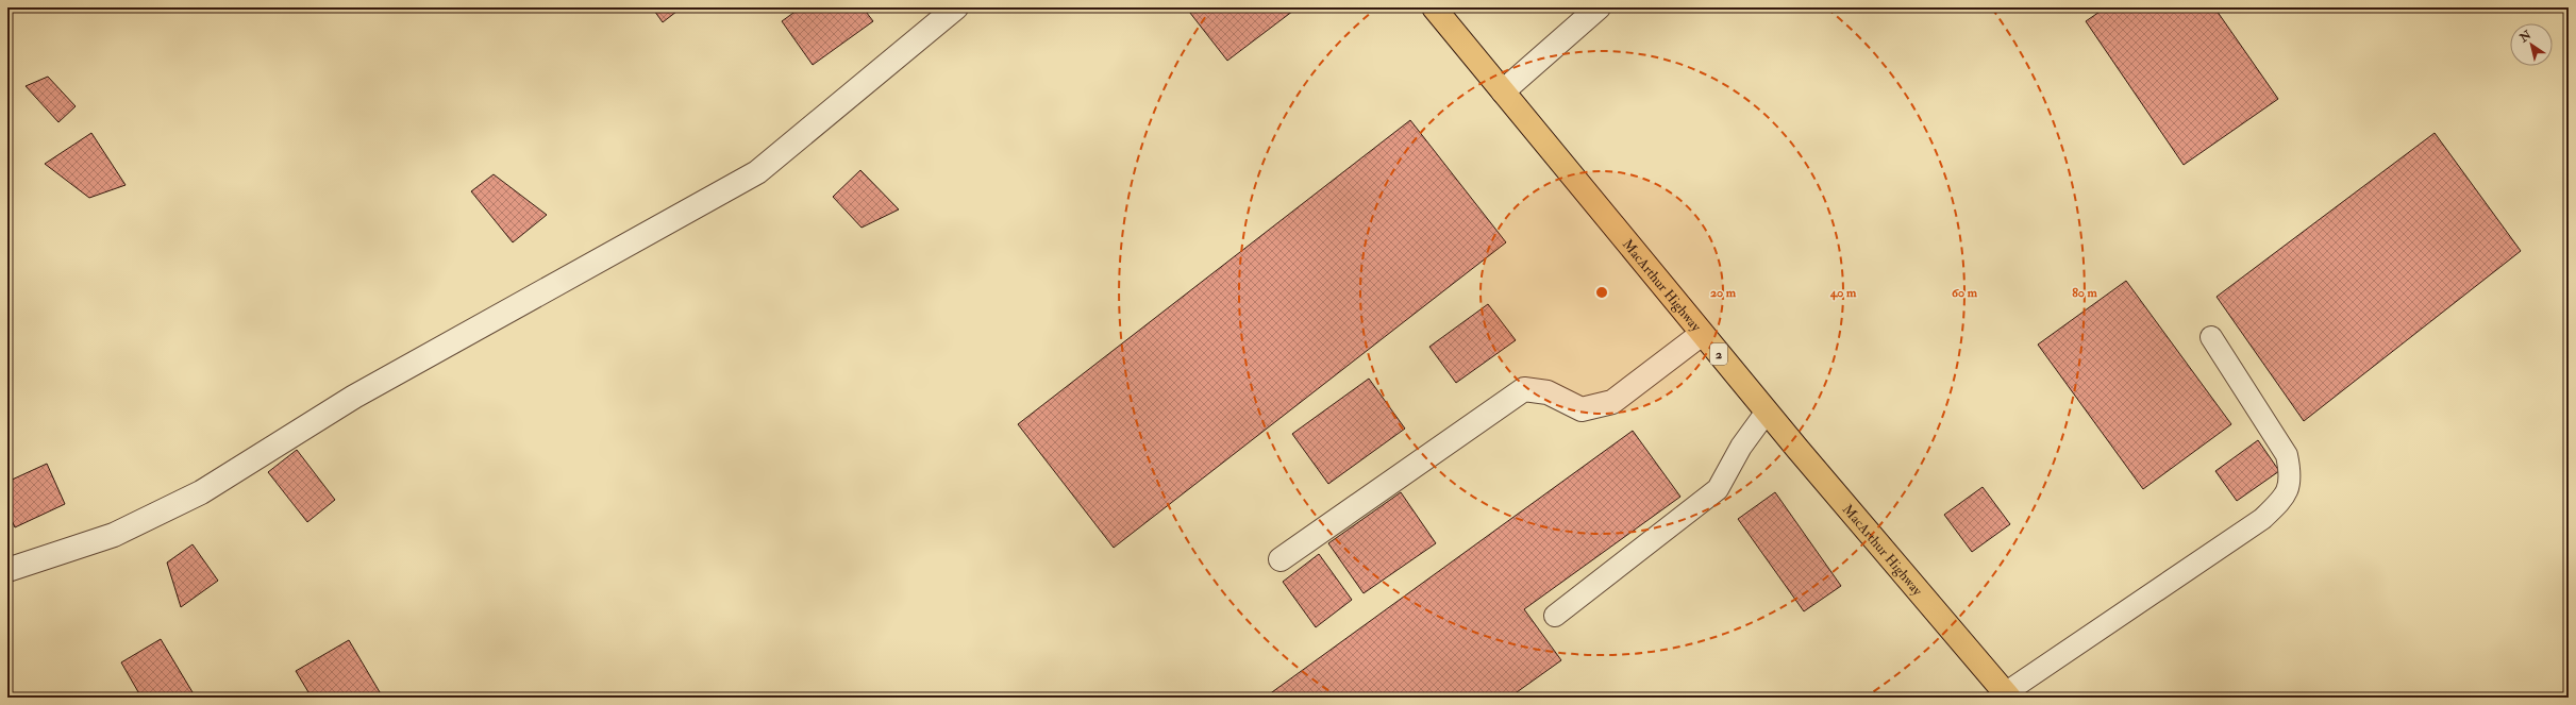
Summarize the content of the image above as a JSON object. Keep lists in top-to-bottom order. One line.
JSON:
{"streets":{"highway":["MacArthur Highway","2"]},"north":"top left","rings":["20 m","40 m","60 m","80 m"]}
